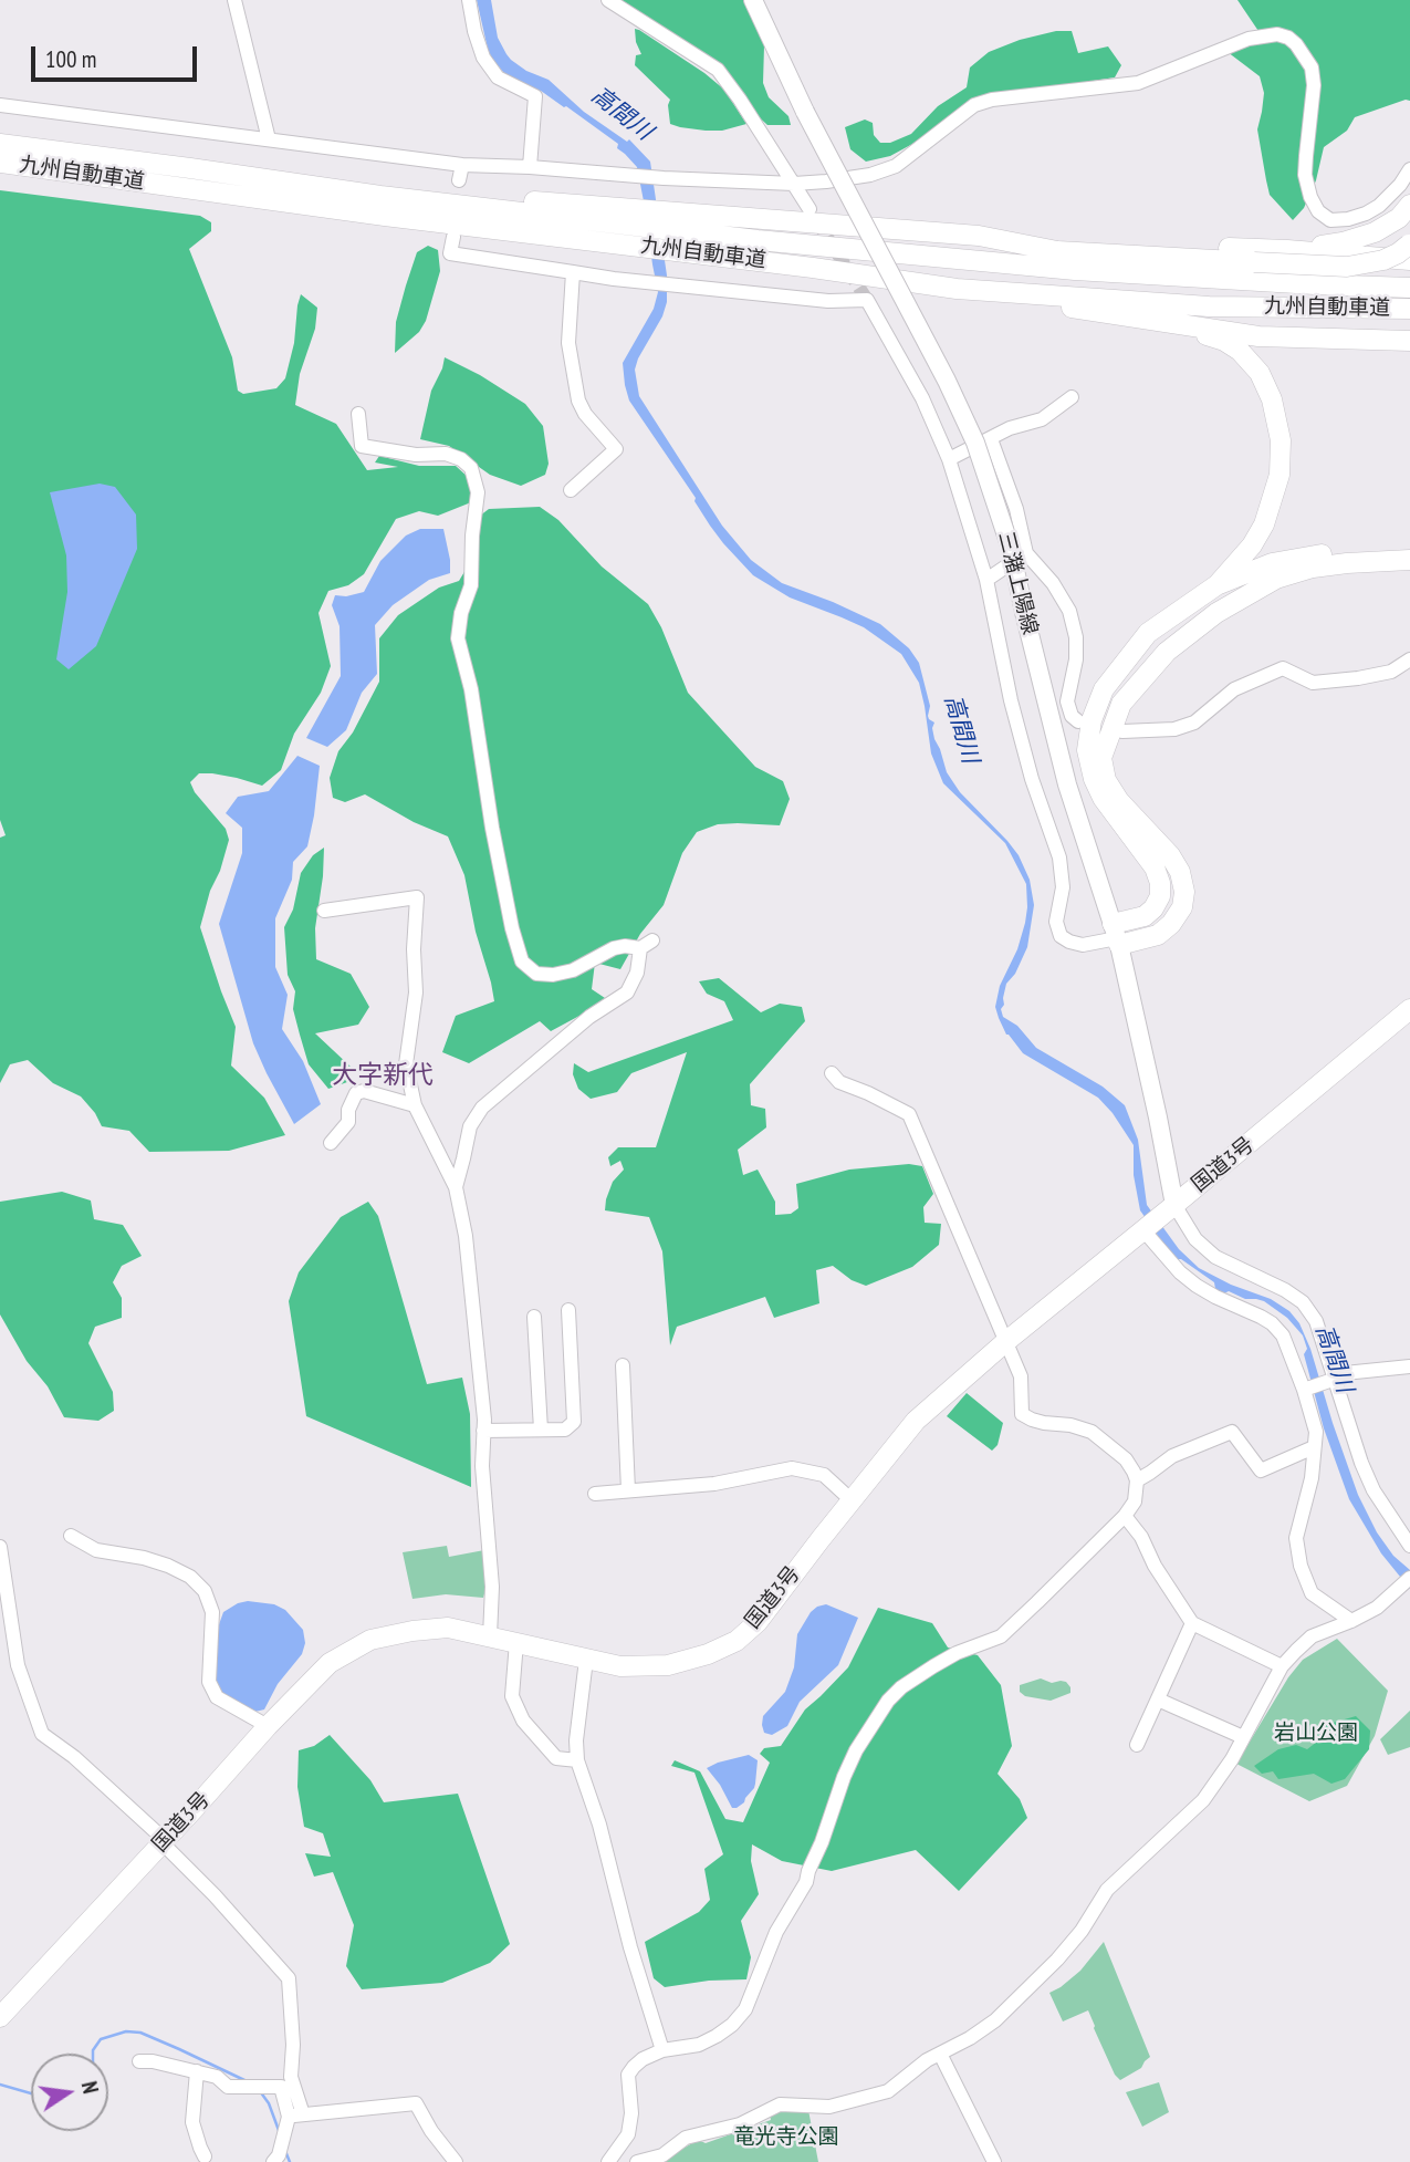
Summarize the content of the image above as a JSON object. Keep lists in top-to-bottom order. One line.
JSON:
{"streets":{"highway":["九州自動車道","国道3号"],"main road":["三潴上陽線"]},"crossings":[["三潴上陽線","国道3号"]],"districts":["大字新代"],"water":["高間川"],"parks":["岩山公園","竜光寺公園"],"scale_bar":"100 m","north":"right"}
